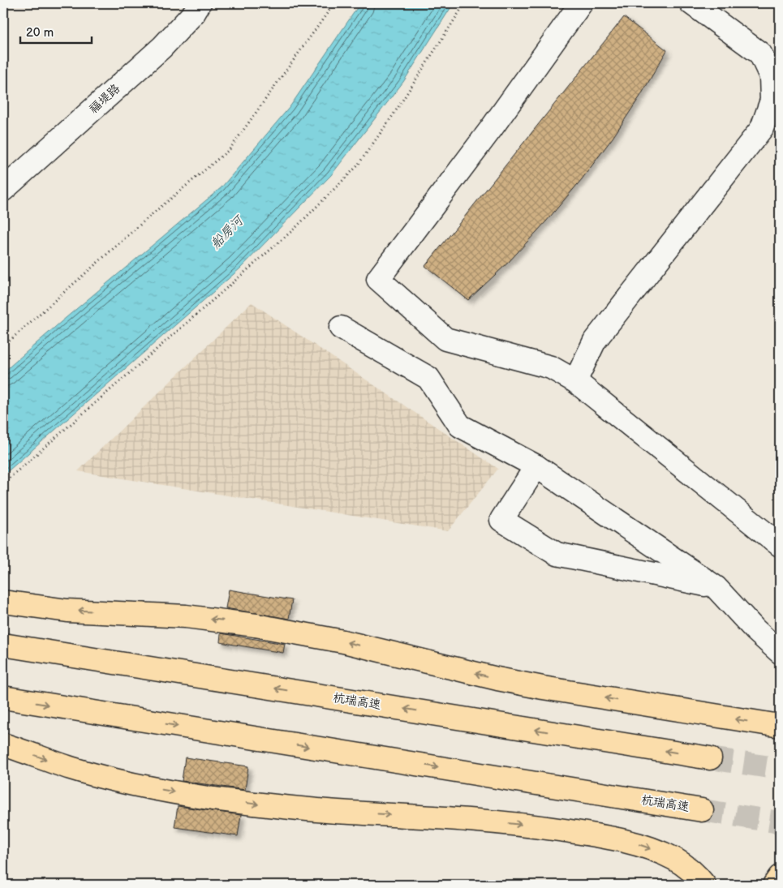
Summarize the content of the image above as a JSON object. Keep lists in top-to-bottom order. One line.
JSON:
{"streets":{"main road":["杭瑞高速"],"street":["福堤路"]},"water":["船房河"],"scale_bar":"20 m"}
